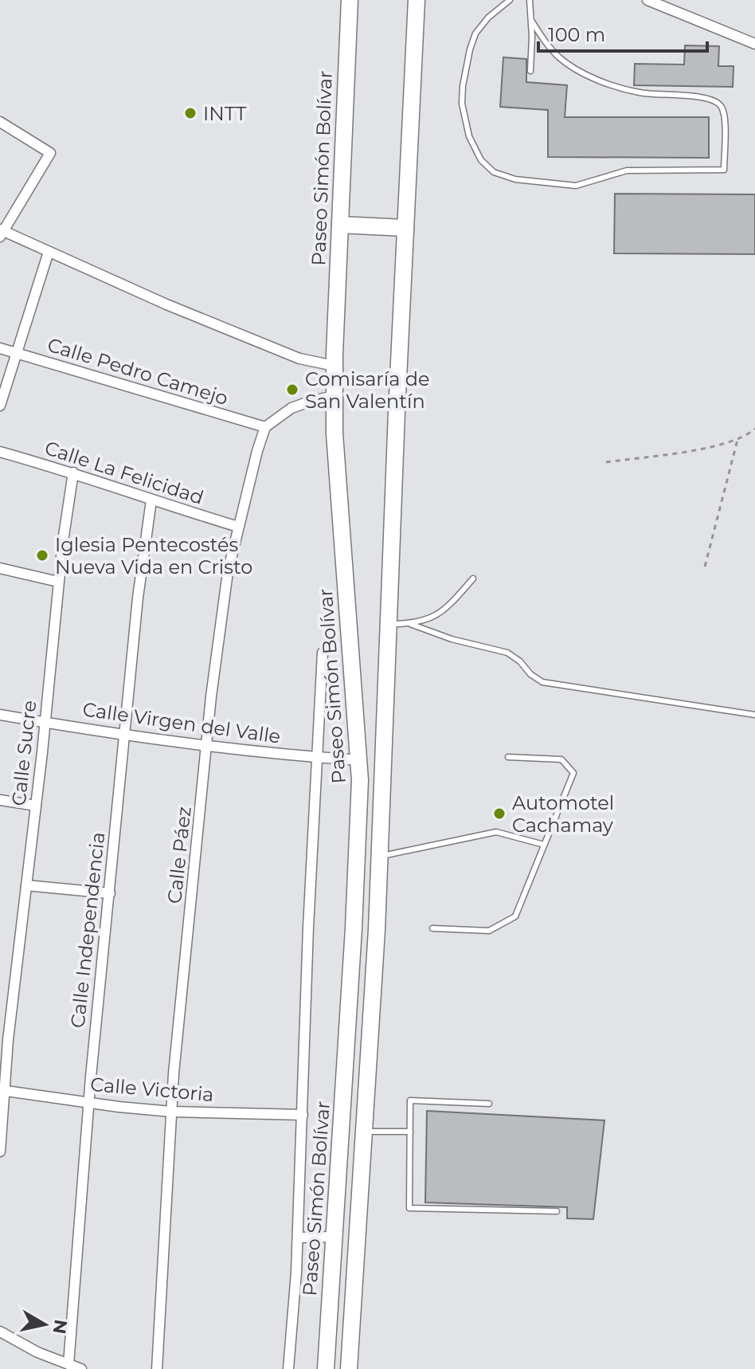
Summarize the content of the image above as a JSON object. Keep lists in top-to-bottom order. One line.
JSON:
{"streets":{"main road":["Paseo Simón Bolívar"],"street":["Calle Pedro Camejo","Calle La Felicidad","Calle Virgen del Valle","Calle Sucre","Calle Páez","Calle Independencia","Calle Victoria"]},"crossings":[["Paseo Simón Bolívar","Calle Virgen del Valle"],["Paseo Simón Bolívar","Calle Victoria"],["Calle Pedro Camejo","Calle Páez"],["Calle La Felicidad","Calle Sucre"],["Calle La Felicidad","Calle Páez"],["Calle La Felicidad","Calle Independencia"],["Calle Virgen del Valle","Calle Sucre"],["Calle Virgen del Valle","Calle Páez"],["Calle Virgen del Valle","Calle Independencia"],["Calle Sucre","Calle Victoria"],["Calle Páez","Calle Victoria"],["Calle Independencia","Calle Victoria"]],"places":["INTT","Comisaría de San Valentín","Iglesia Pentecostés Nueva Vida en Cristo","Automotel Cachamay"],"scale_bar":"100 m","north":"right"}
